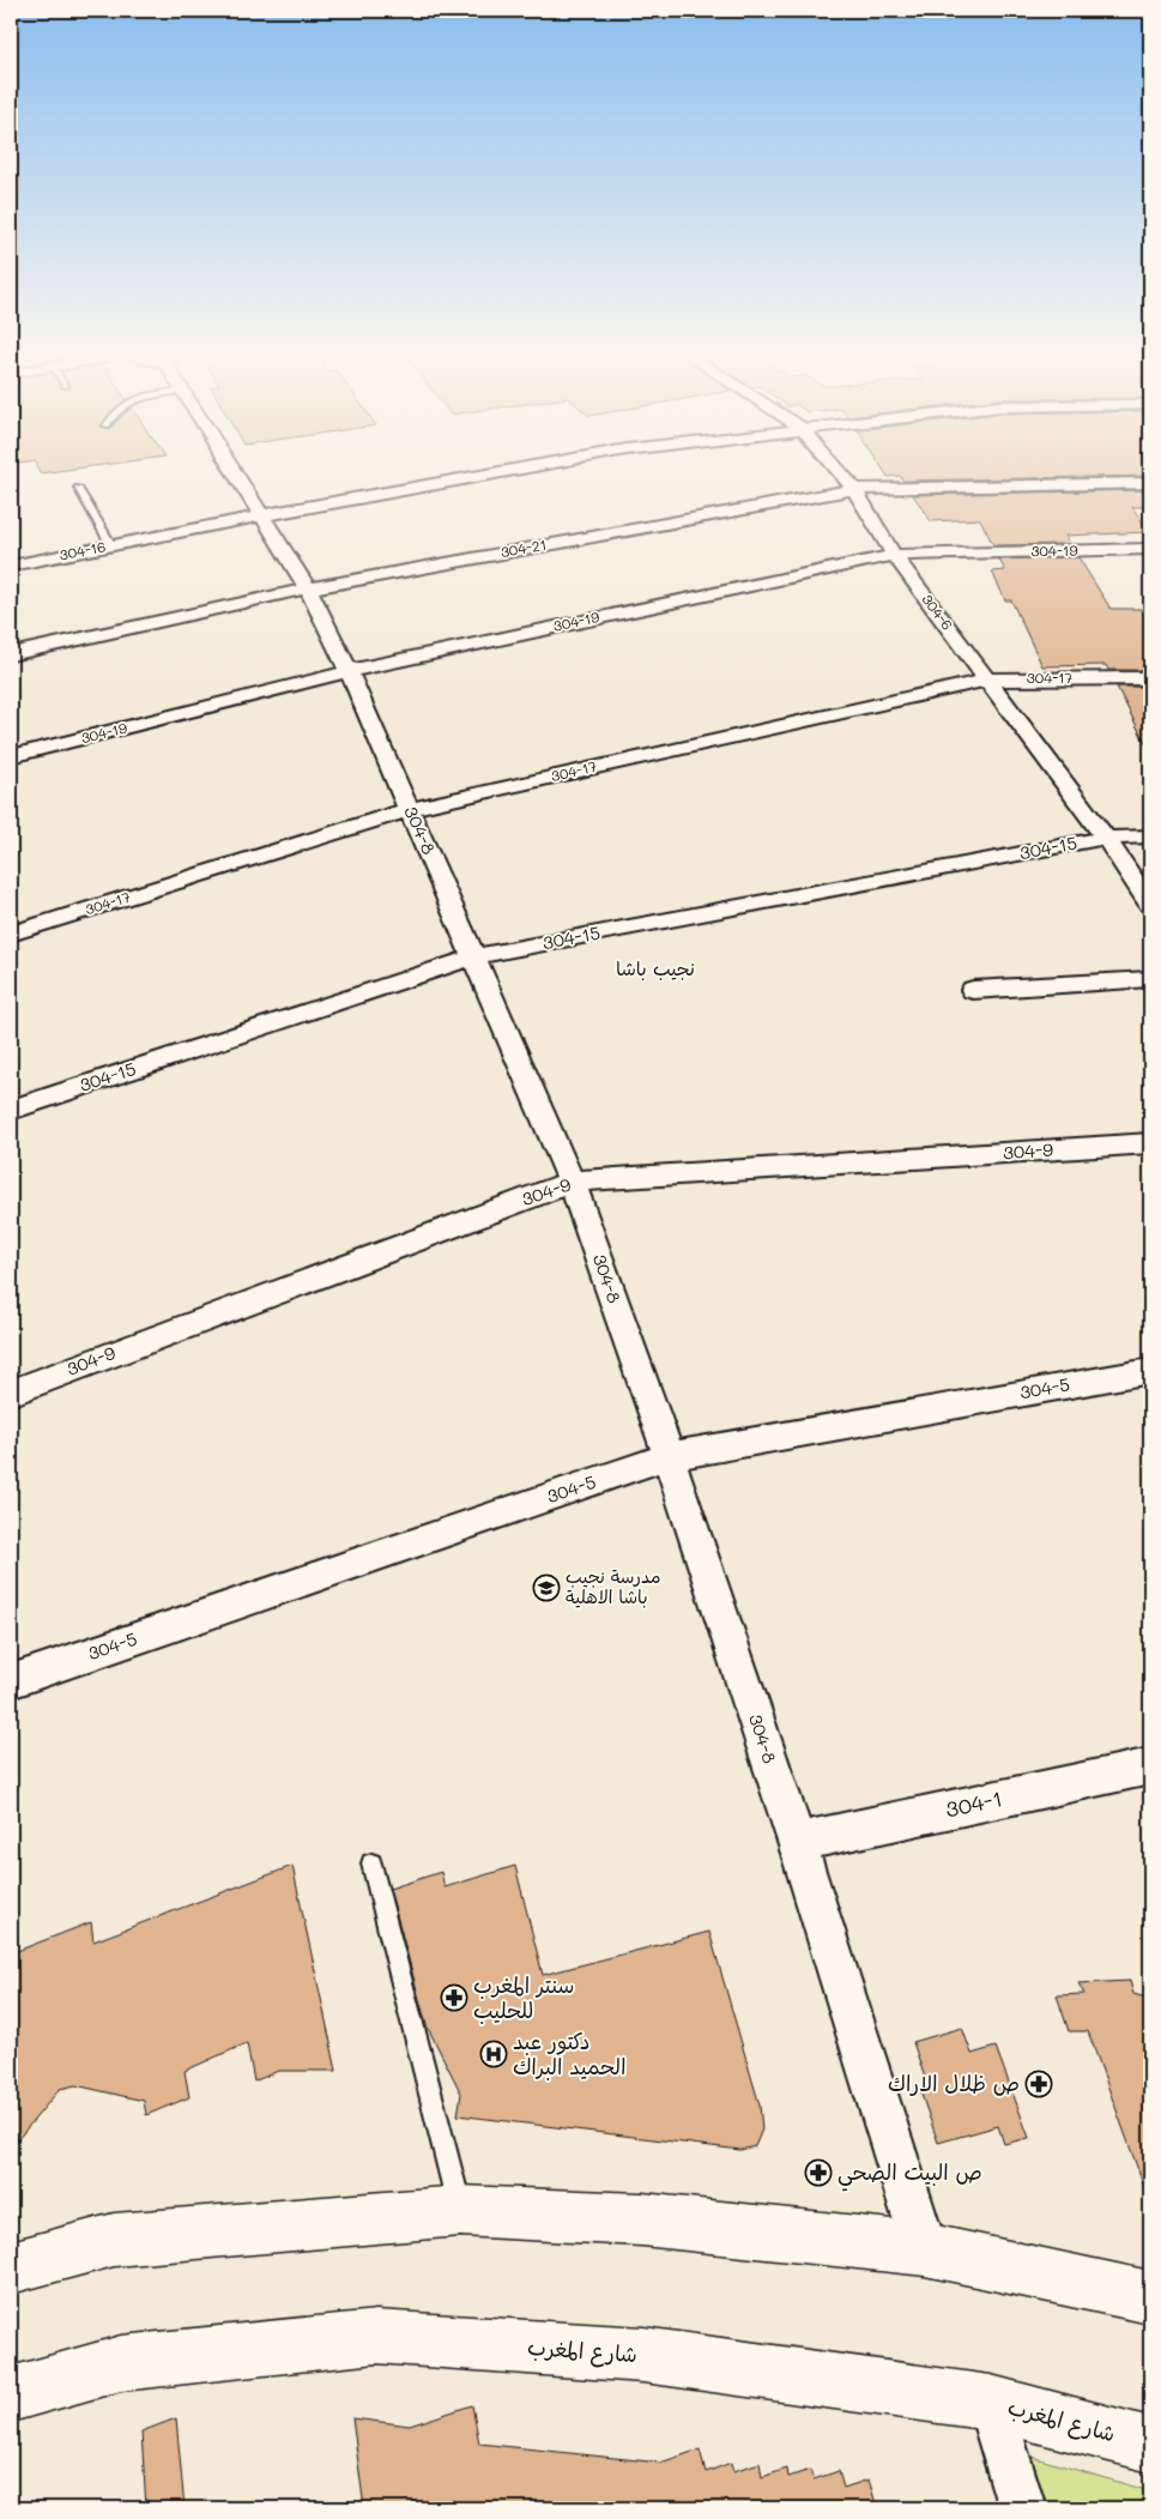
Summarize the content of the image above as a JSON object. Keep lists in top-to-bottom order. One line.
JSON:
{"streets":{"street":["304-21","304-16","304-19","304-6","304-17","304-8","304-15","304-9","304-5","304-1","شارع المغرب"]},"crossings":[["304-21","304-6"],["304-21","304-8"],["304-16","304-8"],["304-19","304-6"],["304-19","304-8"],["304-6","304-17"],["304-6","304-15"],["304-17","304-8"],["304-8","304-15"],["304-8","304-9"],["304-8","304-5"],["304-8","304-1"]],"districts":["نجيب باشا"],"places":{"school or university":["مدرسة نجيب باشا الاهلية"],"pharmacy":["سنتر المغرب للحليب","ص ظلال الاراك","ص البيت الصحي"],"hospital":["دكتور عبد الحميد البراك"]}}
